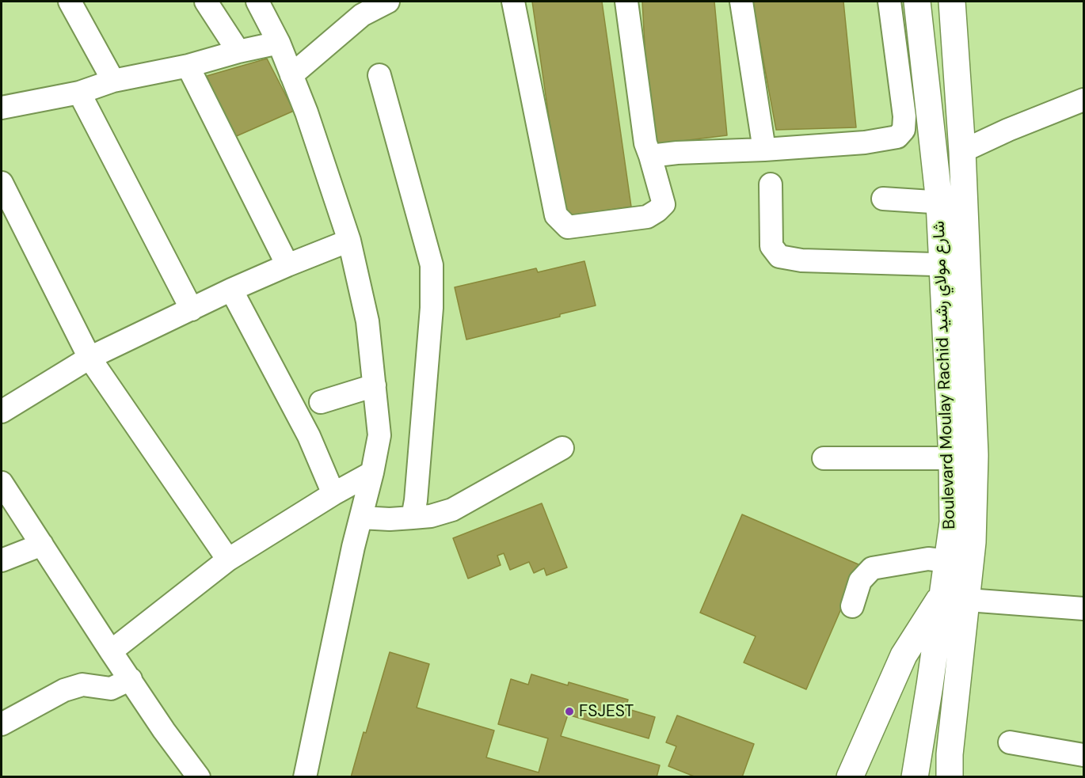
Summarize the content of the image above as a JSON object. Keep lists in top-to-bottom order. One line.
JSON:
{"streets":{"main road":["Boulevard Moulay Rachid شارع مولاي رشيد"]},"places":["FSJEST"]}
